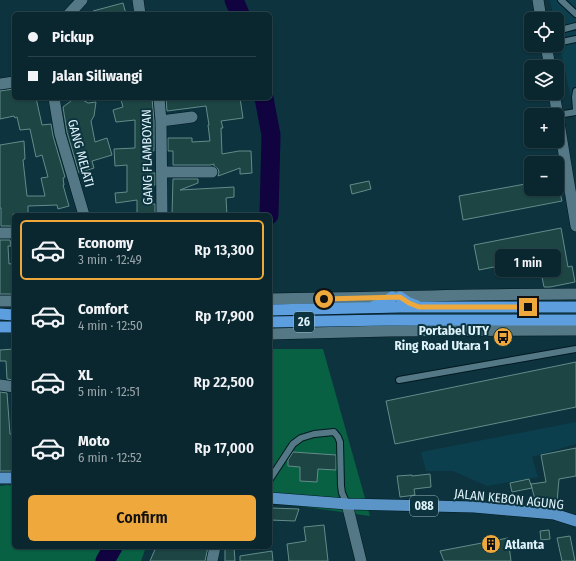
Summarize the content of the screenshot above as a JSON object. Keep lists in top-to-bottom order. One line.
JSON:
{"streets":{"highway":["26"],"main road":["JALAN KEBON AGUNG","088"],"street":["GANG MELATI","GANG FLAMBOYAN"]},"places":{"bus stop":["Portabel UTY Ring Road Utara 1"],"building":["Atlanta"]},"page":{"map_buttons":["+","−"],"banner":["Pickup","Jalan Siliwangi"],"list":[{"name":"Economy","note":"3 min · 12:49","value":"Rp 13,300"},{"name":"Comfort","note":"4 min · 12:50","value":"Rp 17,900"},{"name":"XL","note":"5 min · 12:51","value":"Rp 22,500"},{"name":"Moto","note":"6 min · 12:52","value":"Rp 17,000"}],"bubble":"1 min","buttons":"Confirm"}}
